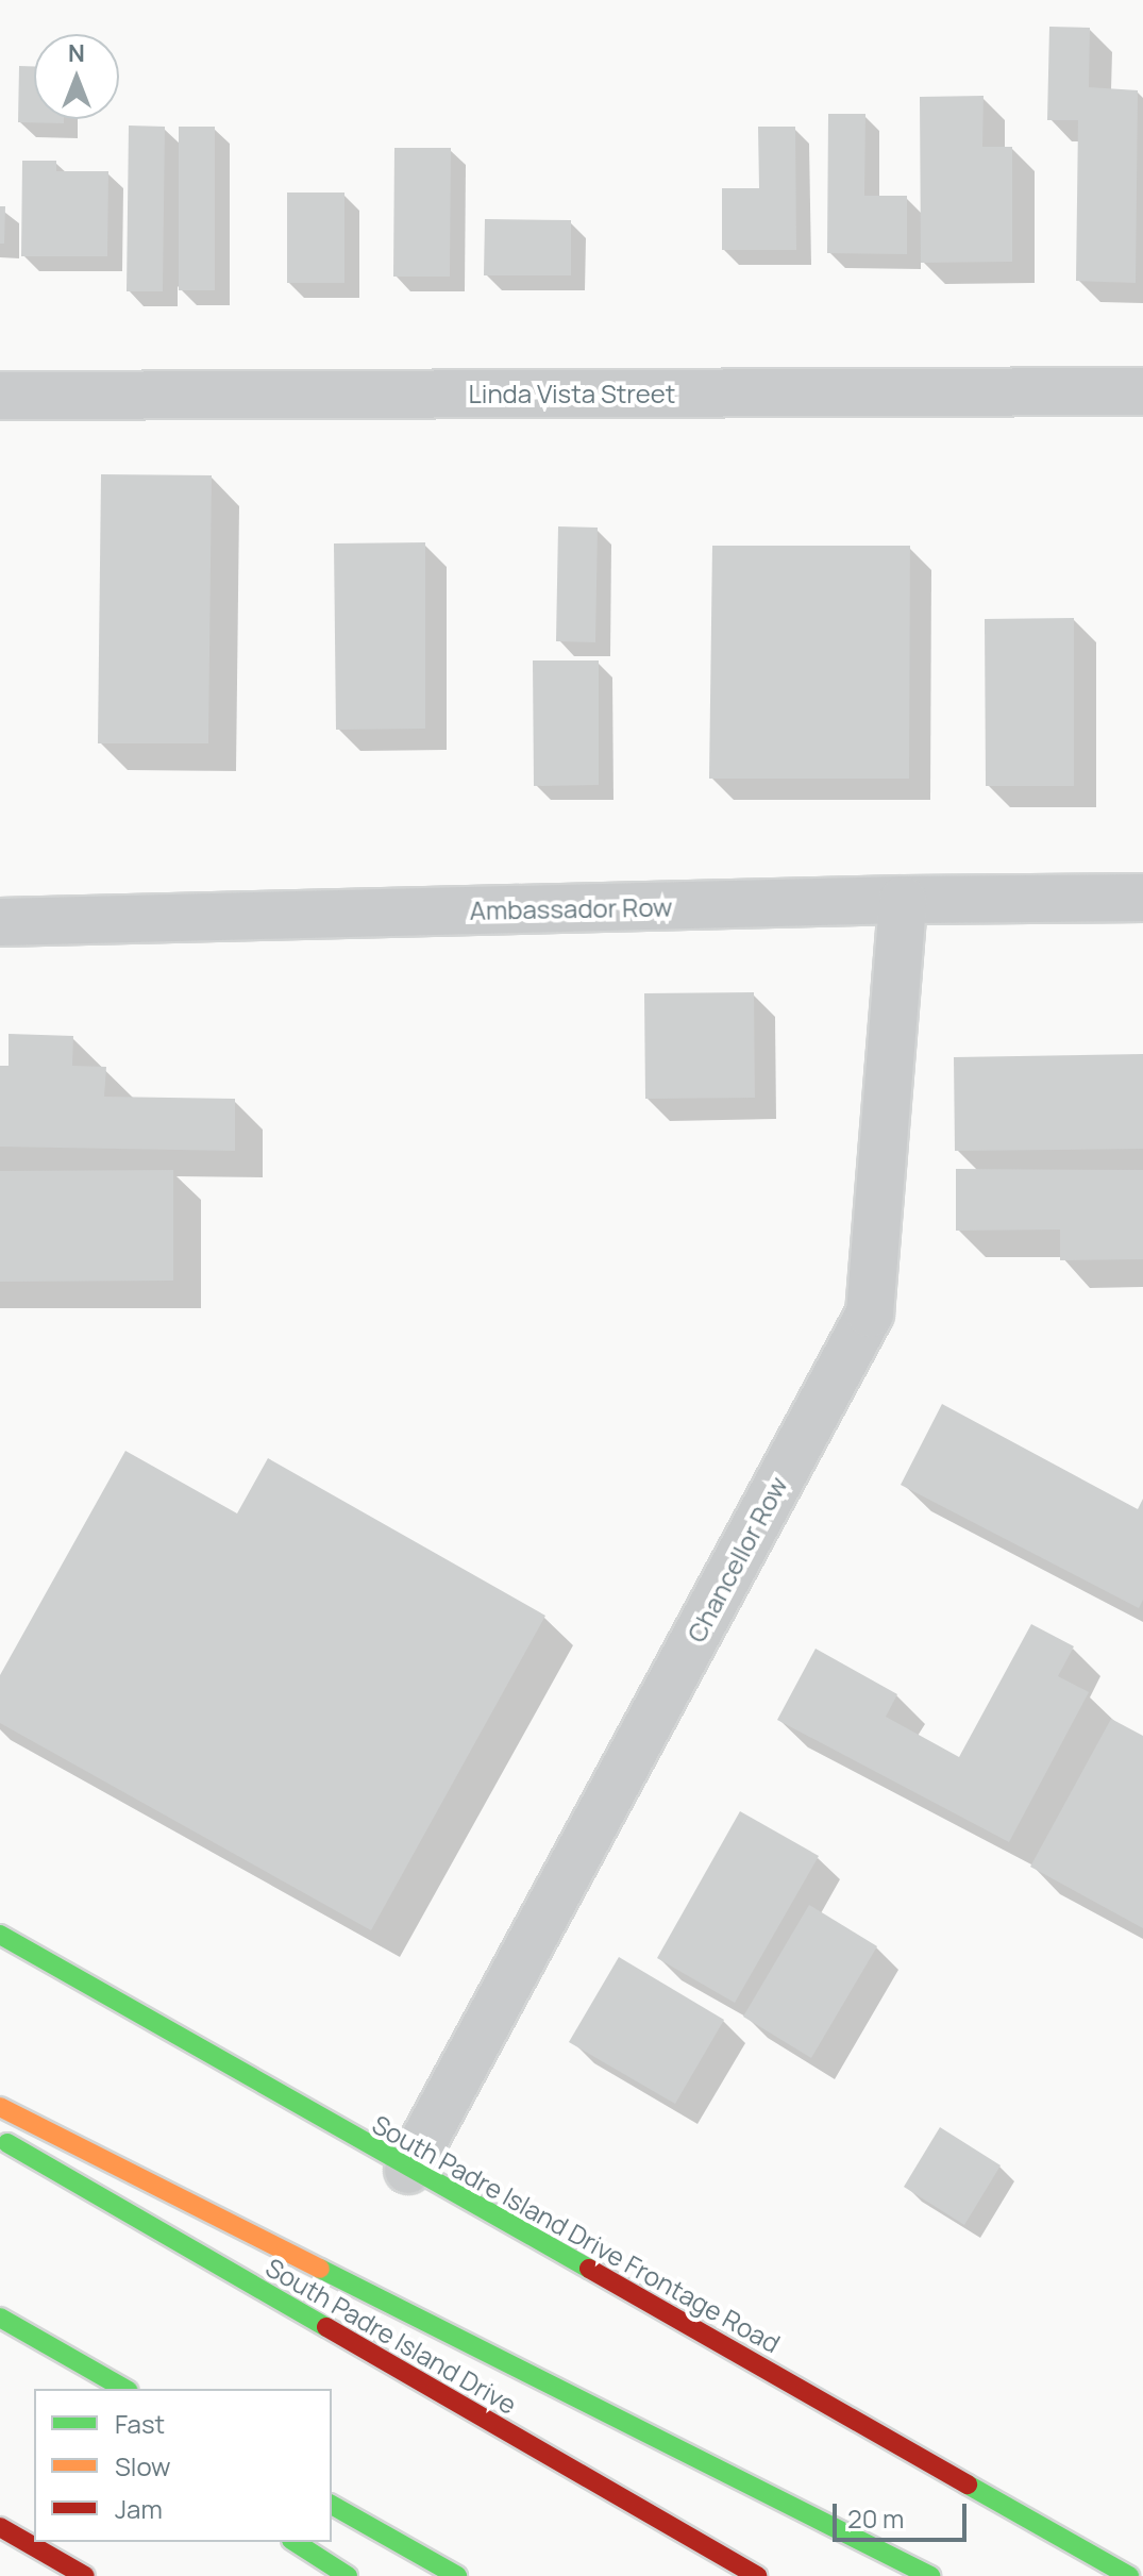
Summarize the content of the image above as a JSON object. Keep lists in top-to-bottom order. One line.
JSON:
{"streets":{"main road":["South Padre Island Drive Frontage Road","South Padre Island Drive"],"street":["Linda Vista Street","Ambassador Row","Chancellor Row"]},"crossings":[["Ambassador Row","Chancellor Row"],["Chancellor Row","South Padre Island Drive Frontage Road"]],"legend":["Fast","Slow","Jam"],"scale_bar":"20 m","north":"top"}
